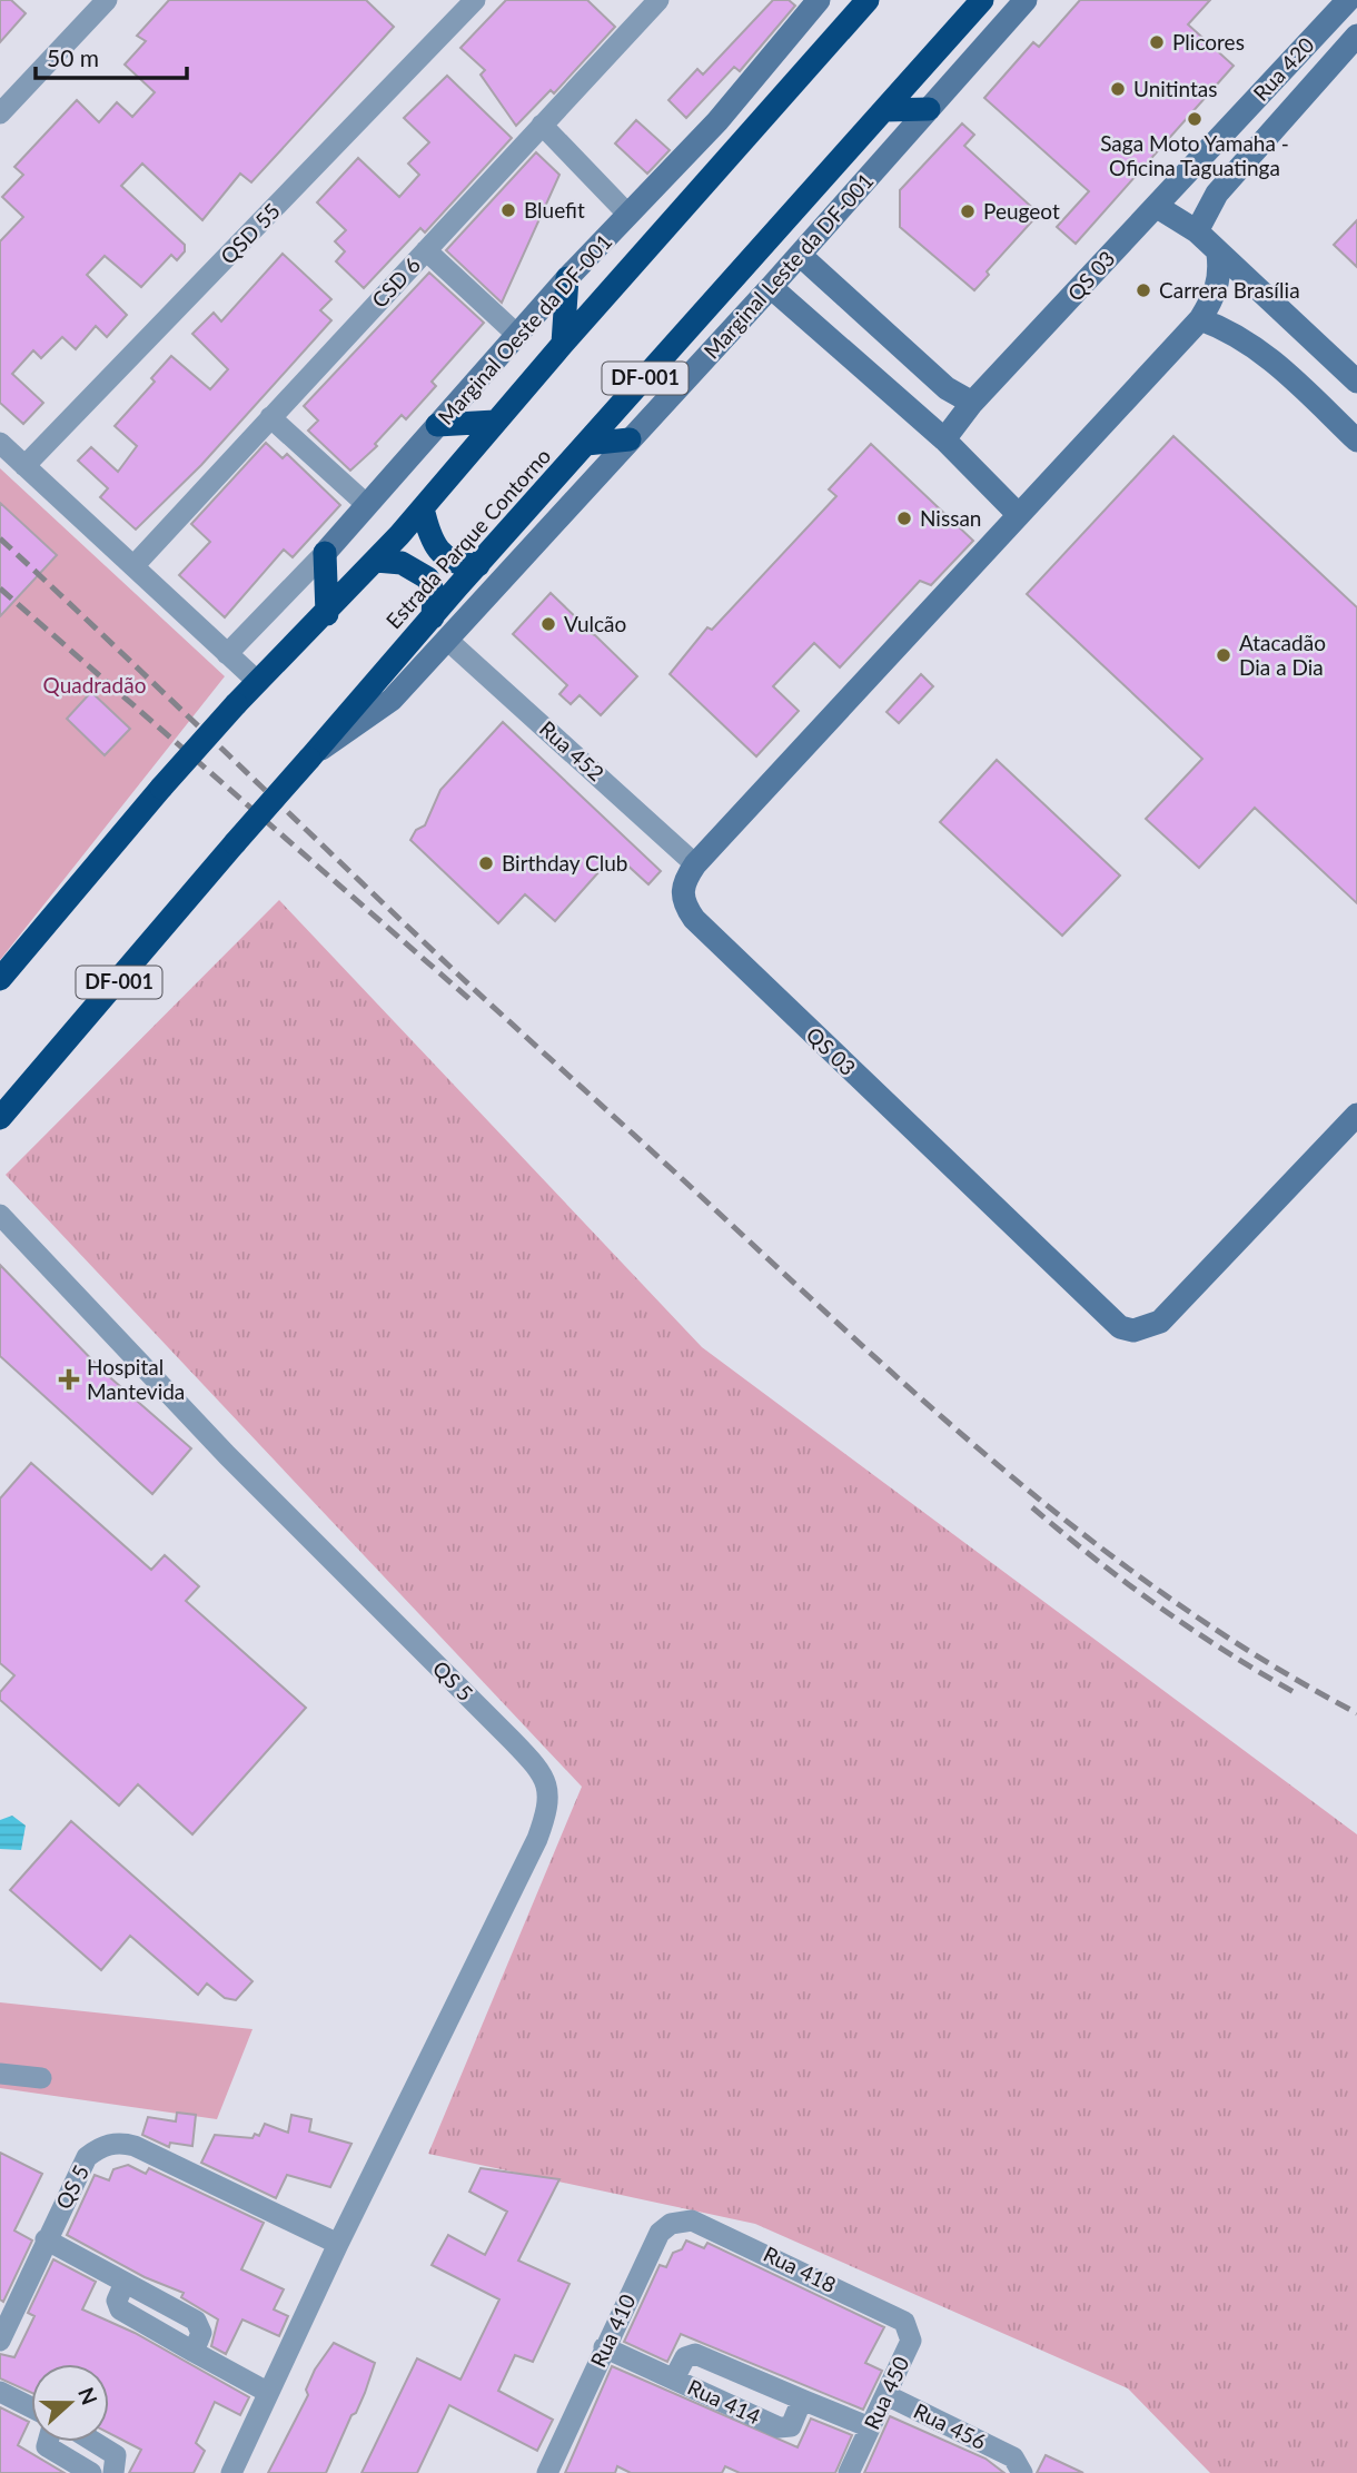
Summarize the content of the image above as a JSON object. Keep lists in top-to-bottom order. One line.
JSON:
{"streets":{"highway":["DF-001","Estrada Parque Contorno"],"main road":["Rua 420","Marginal Leste da DF-001","QS 03","Marginal Oeste da DF-001"],"street":["QSD 55","CSD 6","Rua 452","QS 5","Rua 418","Rua 410","Rua 450","Rua 414","Rua 456"]},"crossings":[["Rua 420","QS 03"],["Marginal Leste da DF-001","Estrada Parque Contorno"],["Marginal Leste da DF-001","Rua 452"],["QS 03","Rua 452"],["Rua 418","Rua 410"],["Rua 418","Rua 450"],["Rua 410","Rua 414"],["Rua 450","Rua 414"],["Rua 450","Rua 456"]],"parks":["Quadradão"],"places":{"other":["Plicores","Unitintas","Saga Moto Yamaha - Oficina Taguatinga","Bluefit","Peugeot","Carrera Brasília","Nissan","Vulcão","Atacadão Dia a Dia","Birthday Club"],"health":["Hospital Mantevida"]},"scale_bar":"50 m","north":"right"}
